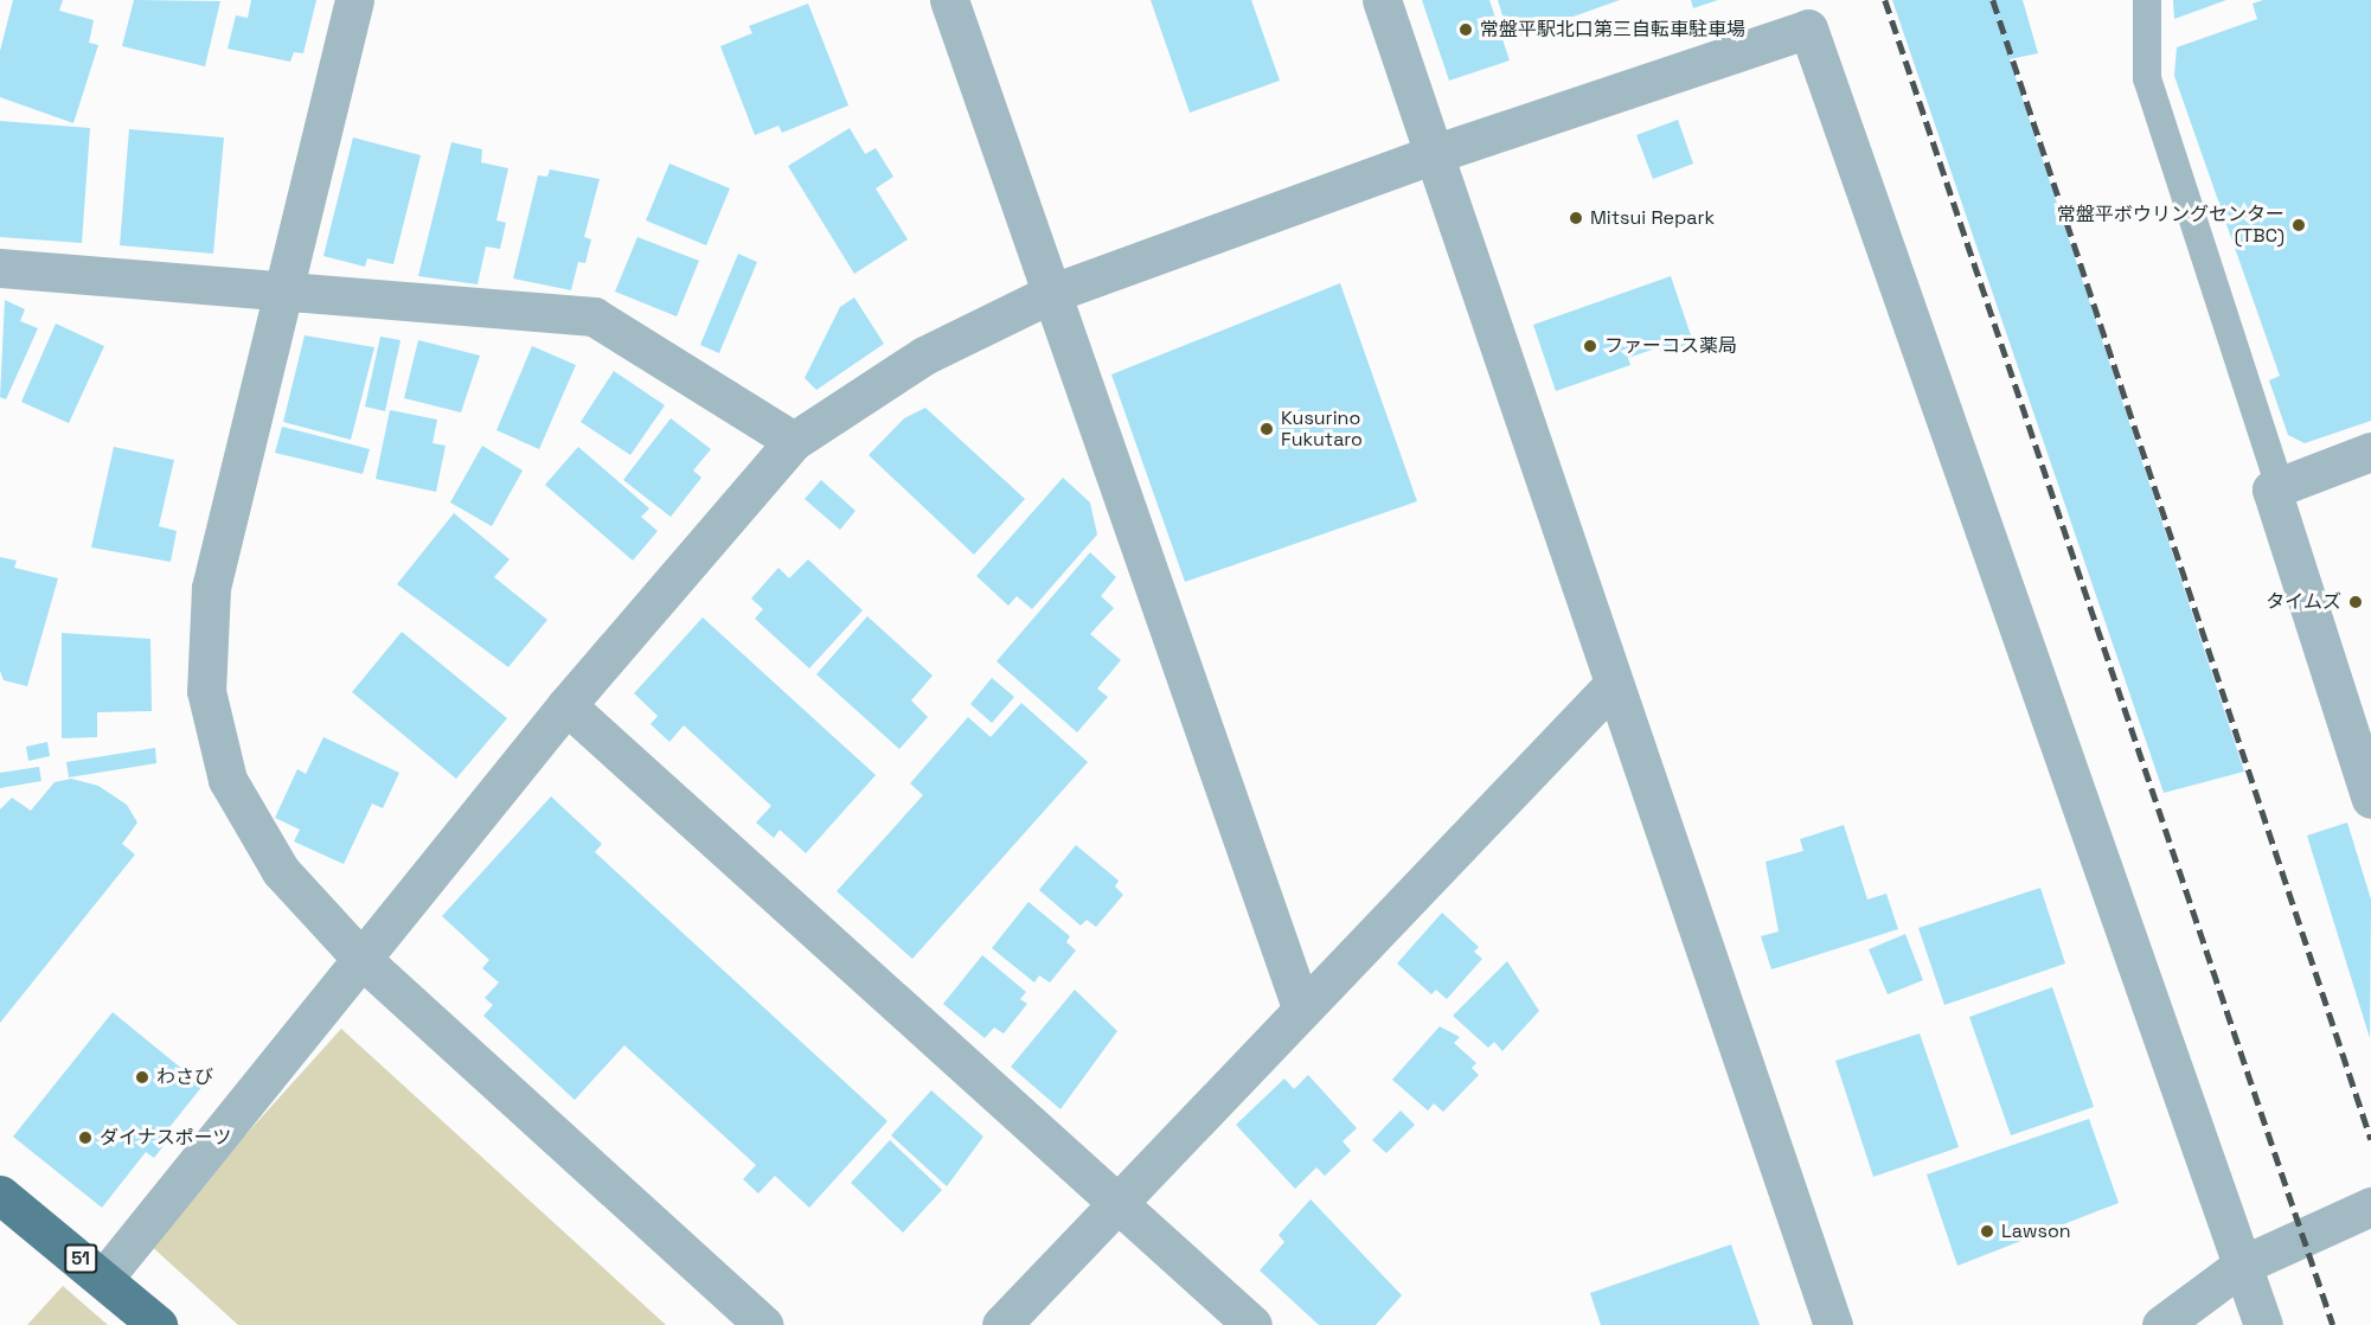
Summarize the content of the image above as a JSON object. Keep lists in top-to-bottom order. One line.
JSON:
{"streets":{"main road":["51"]},"places":["常盤平駅北口第三自転車駐車場","Mitsui Repark","常盤平ボウリングセンター (TBC)","ファーコス薬局","Kusurino Fukutaro","タイムズ","わさび","ダイナスポーツ","Lawson"]}
